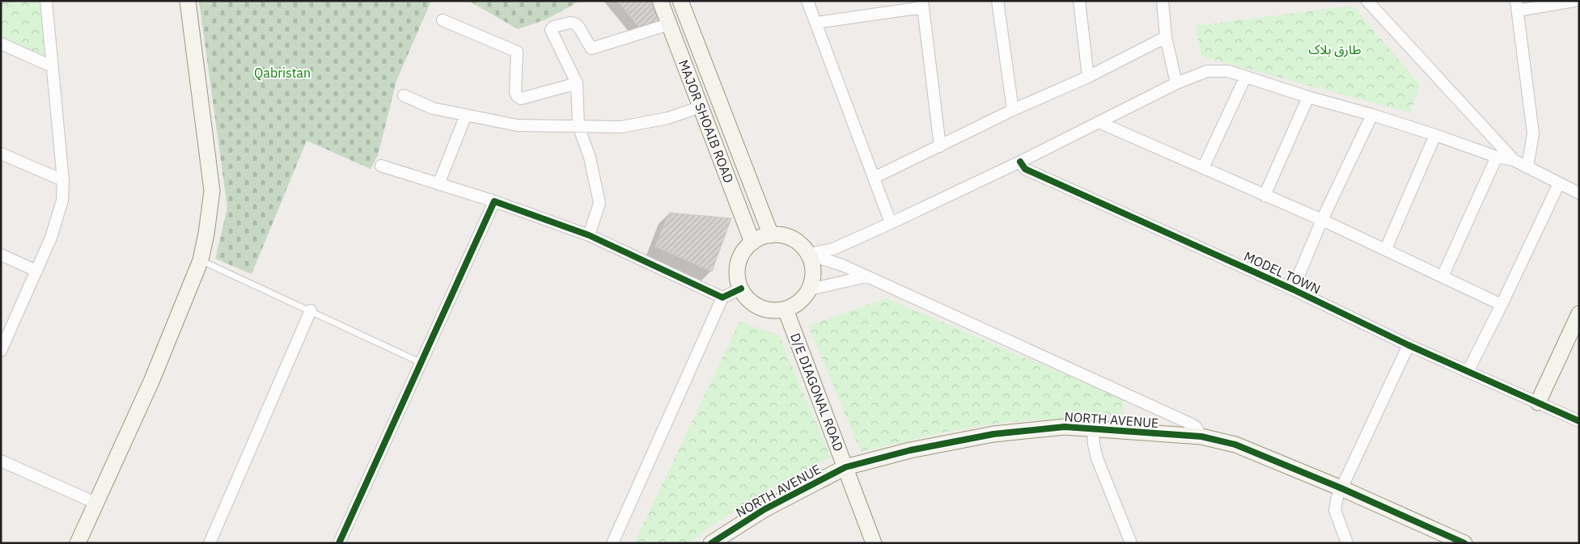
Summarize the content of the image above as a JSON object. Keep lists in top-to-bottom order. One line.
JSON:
{"streets":{"street":["MAJOR SHOAIB ROAD","MODEL TOWN","D/E DIAGONAL ROAD","NORTH AVENUE"]},"crossings":[["MAJOR SHOAIB ROAD","D/E DIAGONAL ROAD"],["D/E DIAGONAL ROAD","NORTH AVENUE"]],"parks":["طارق بلاک","Qabristan"]}
